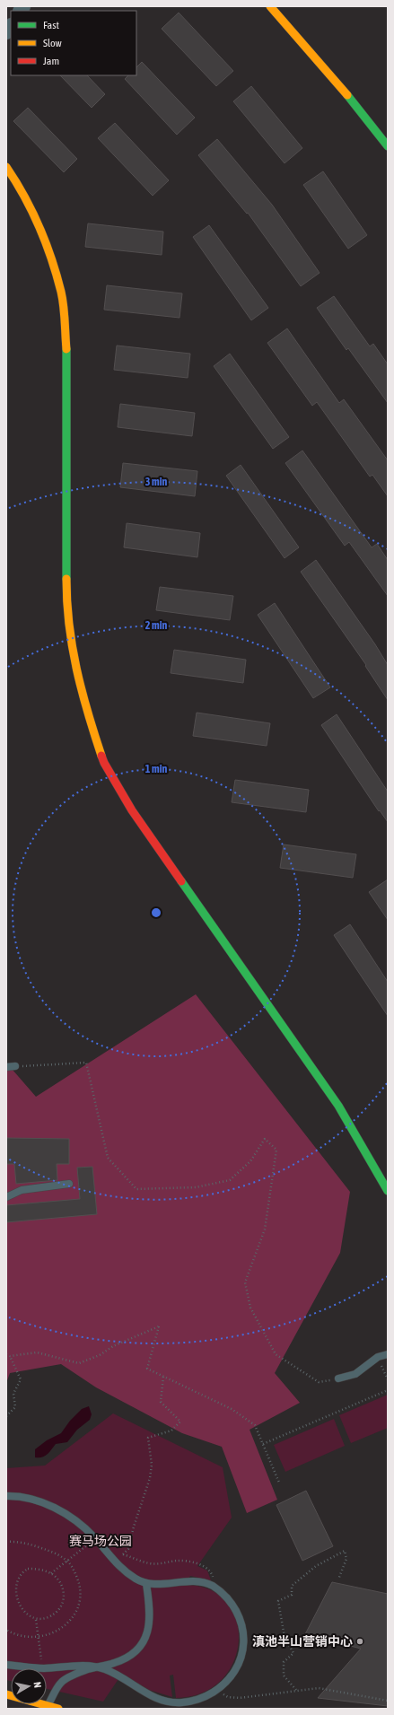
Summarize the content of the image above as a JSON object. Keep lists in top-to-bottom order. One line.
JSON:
{"parks":["赛马场公园"],"places":["滇池半山营销中心"],"legend":["Fast","Slow","Jam"],"north":"right","rings":["3 min","2 min","1 min"]}
